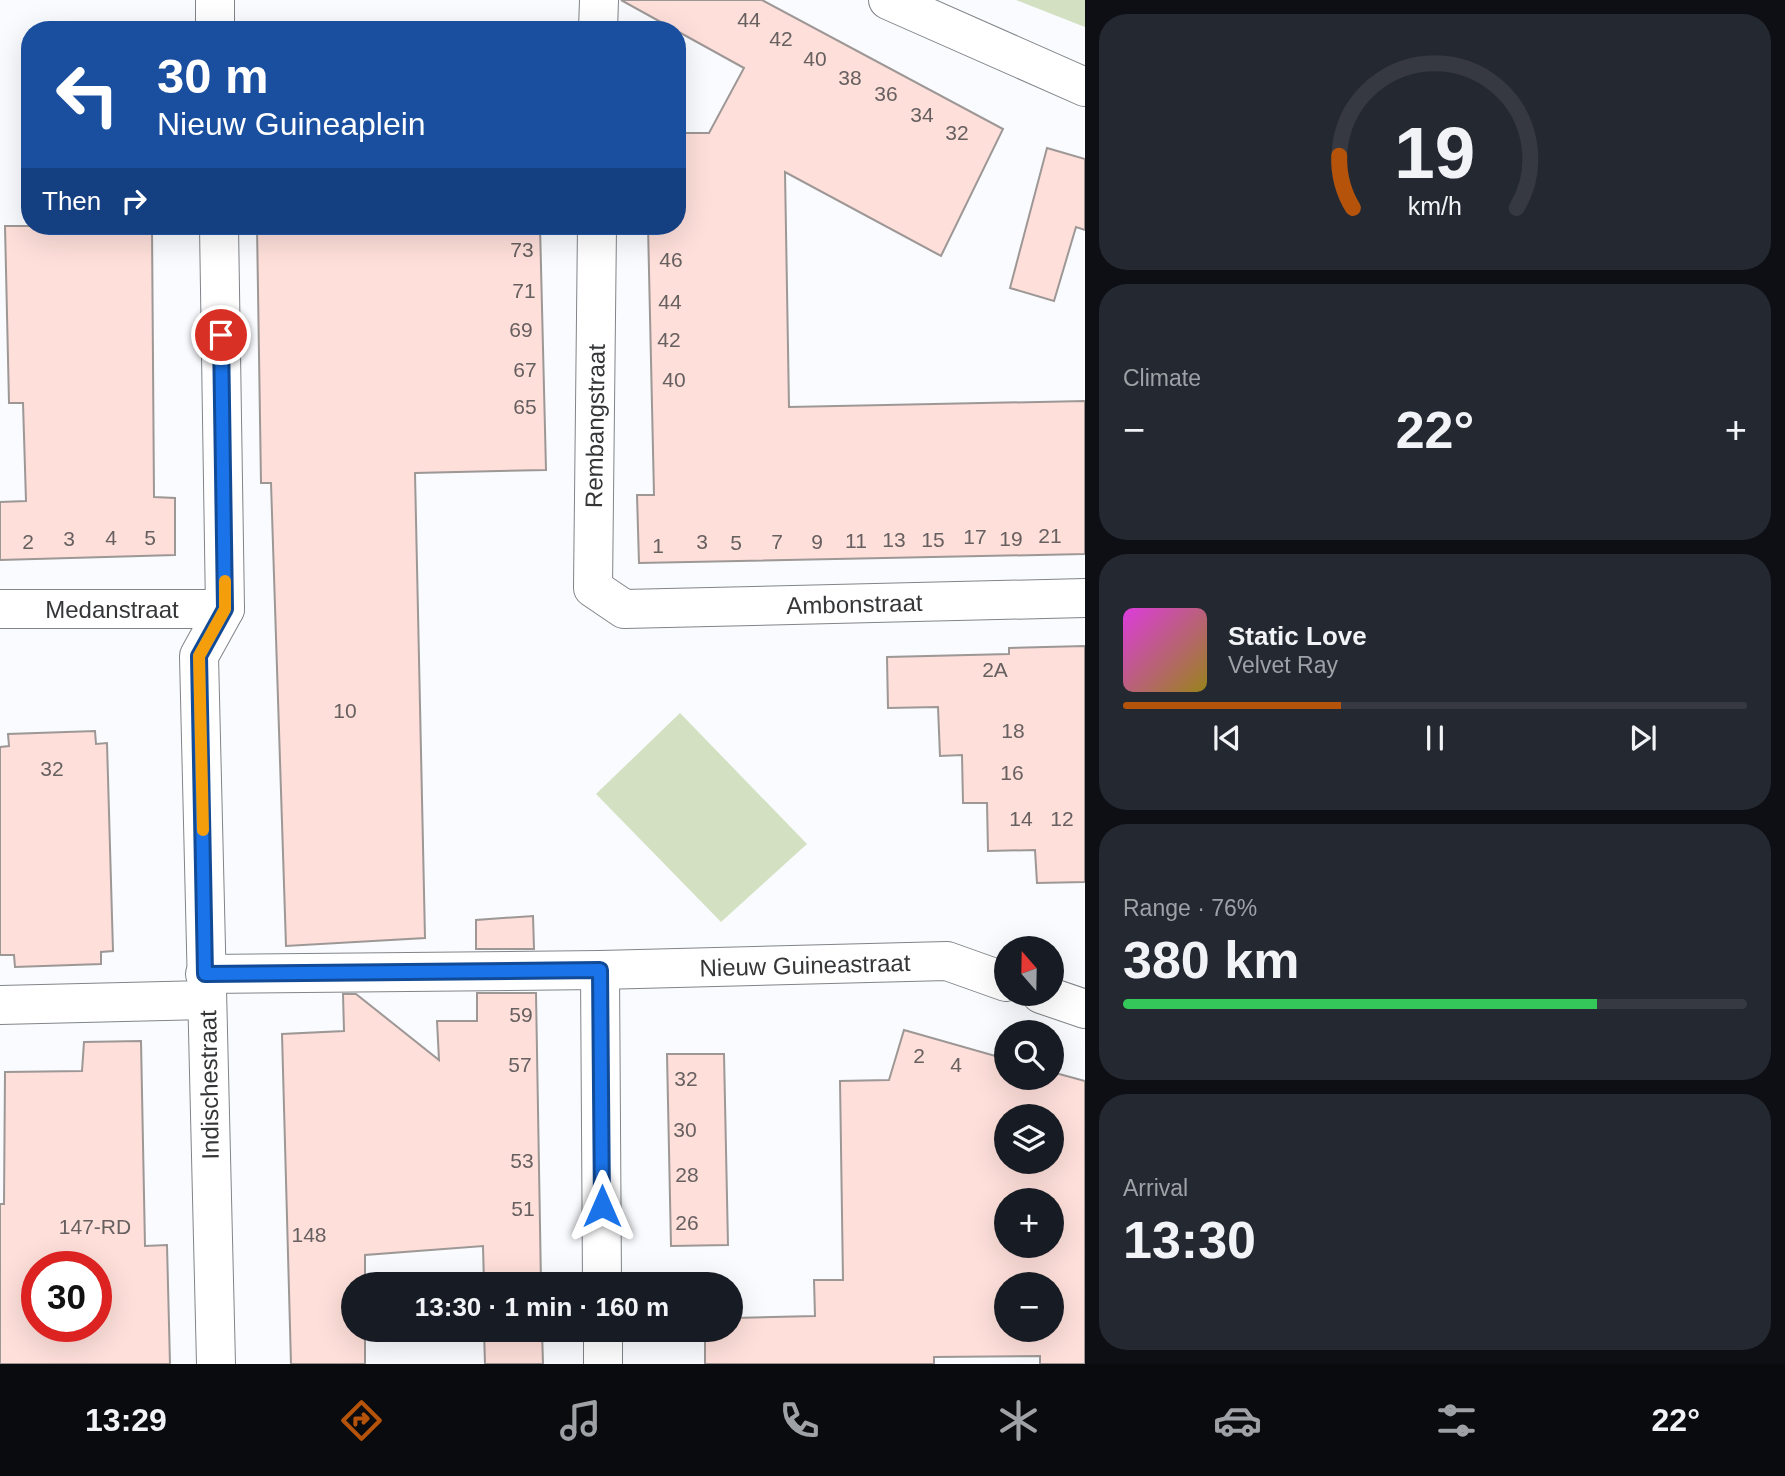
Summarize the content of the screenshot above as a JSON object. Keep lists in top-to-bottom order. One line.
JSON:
{"streets":{"street":["Rembangstraat","Ambonstraat","Medanstraat","Nieuw Guineastraat","Indischestraat"]},"crossings":[["Rembangstraat","Ambonstraat"],["Medanstraat","Indischestraat"],["Nieuw Guineastraat","Indischestraat"]],"house_numbers":["44","42","40","38","36","34","32","73","46","71","44","69","42","67","40","65","21","17","4","5","3","19","13","15","11","2","3","7","9","5","1","2A","10","18","32","16","14","12","59","2","57","4","32","30","53","28","51","26","147-RD","148"],"north":"top","page":{"turn":["30 m","Nieuw Guineaplein"],"then":"Then","tile":["Climate",["Range · 76%","380 km"],["Arrival","13:30"]],"heat":["−","22°","+"],"song":["Static Love","Velvet Ray"],"map_buttons":["+","−"],"limit":"30","trip":"13:30 · 1 min · 160 m","tabs":["13:29","22°"],"gauge":["19","km/h"]}}
